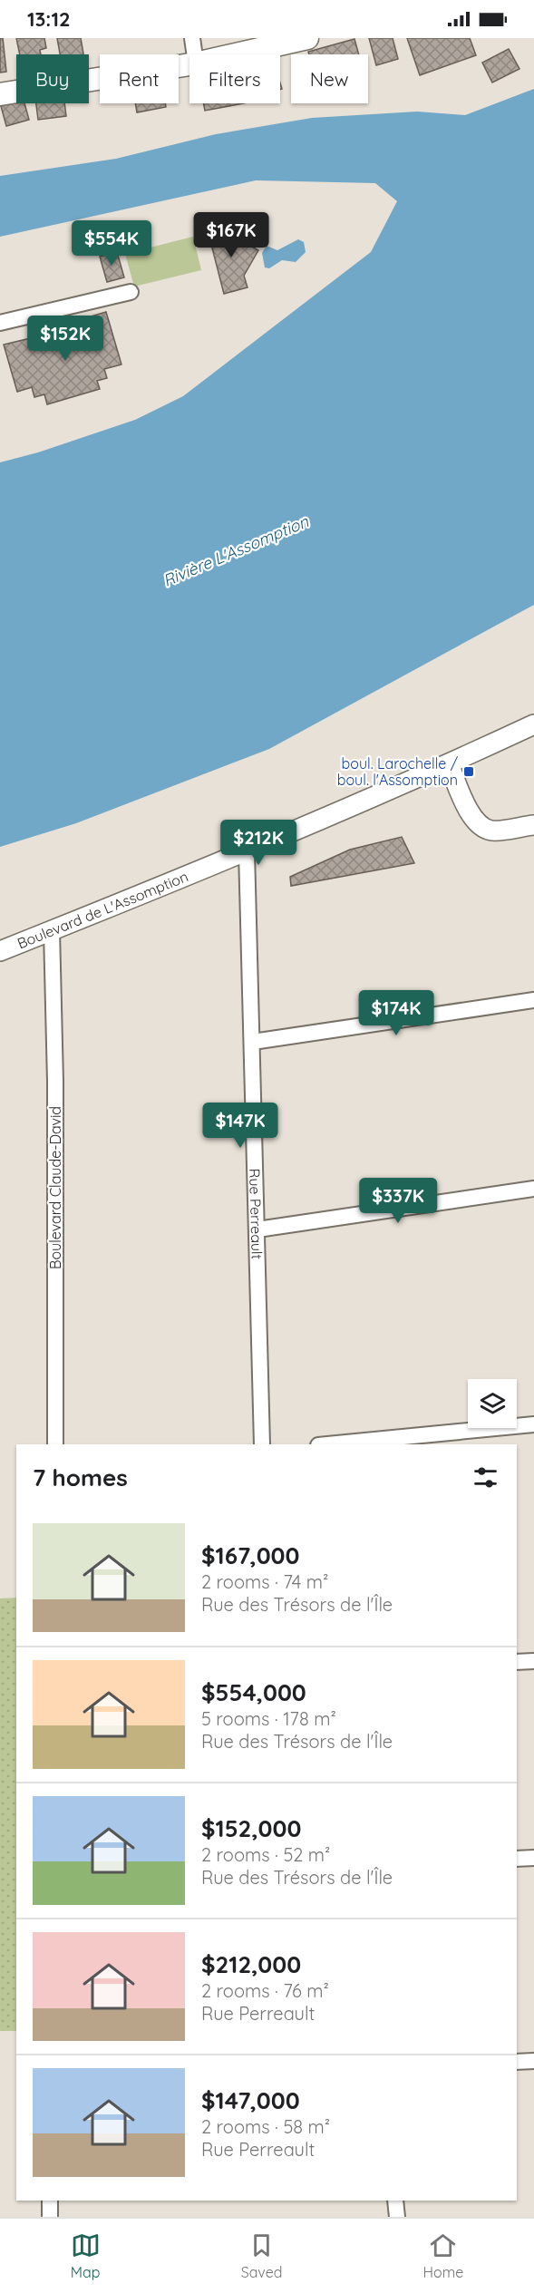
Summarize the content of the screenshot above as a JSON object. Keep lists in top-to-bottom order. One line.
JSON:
{"streets":{"street":["Boulevard de L'Assomption","Boulevard Claude-David","Rue Perreault"]},"crossings":[["Boulevard de L'Assomption","Boulevard Claude-David"],["Boulevard de L'Assomption","Rue Perreault"]],"water":["Rivière L'Assomption"],"places":{"transit":["boul. Larochelle / boul. l'Assomption"]},"page":{"status":"13:12","chip":["Buy","Rent","Filters","New"],"price":["$167K","$554K","$152K","$212K","$174K","$147K","$337K"],"heading":"7 homes","list":[{"name":"$167,000","note":"2 rooms · 74 m² · Rue des Trésors de l'Île"},{"name":"$554,000","note":"5 rooms · 178 m² · Rue des Trésors de l'Île"},{"name":"$152,000","note":"2 rooms · 52 m² · Rue des Trésors de l'Île"},{"name":"$212,000","note":"2 rooms · 76 m² · Rue Perreault"},{"name":"$147,000","note":"2 rooms · 58 m² · Rue Perreault"}],"tabs":["Map","Saved","Home"]}}
